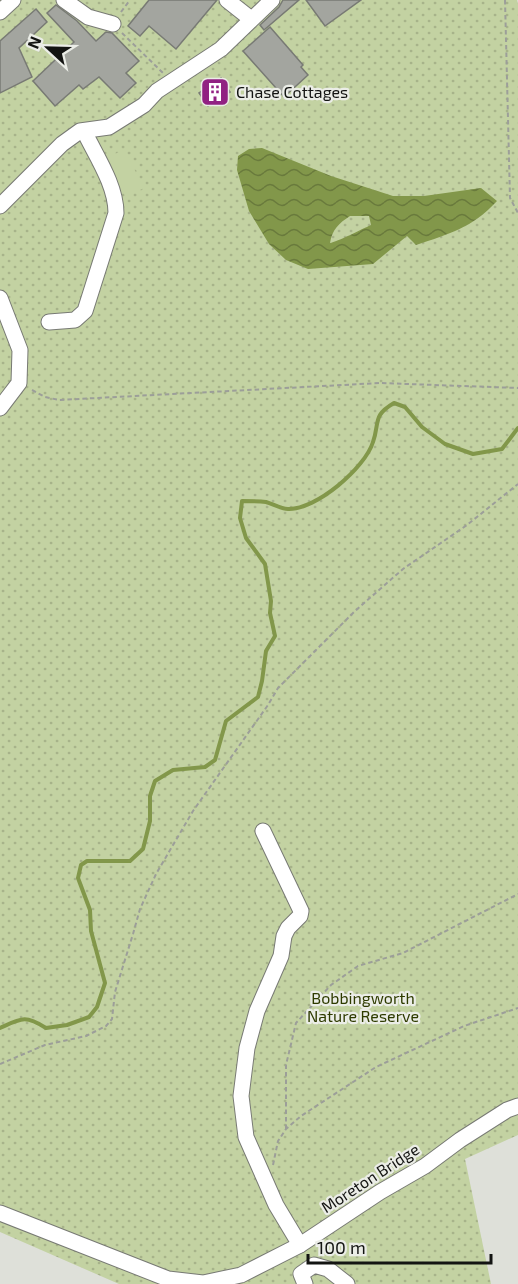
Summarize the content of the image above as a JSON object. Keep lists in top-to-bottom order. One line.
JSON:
{"streets":{"street":["Moreton Bridge"]},"parks":["Bobbingworth Nature Reserve"],"places":{"building":["Chase Cottages"]},"scale_bar":"100 m","north":"left"}
